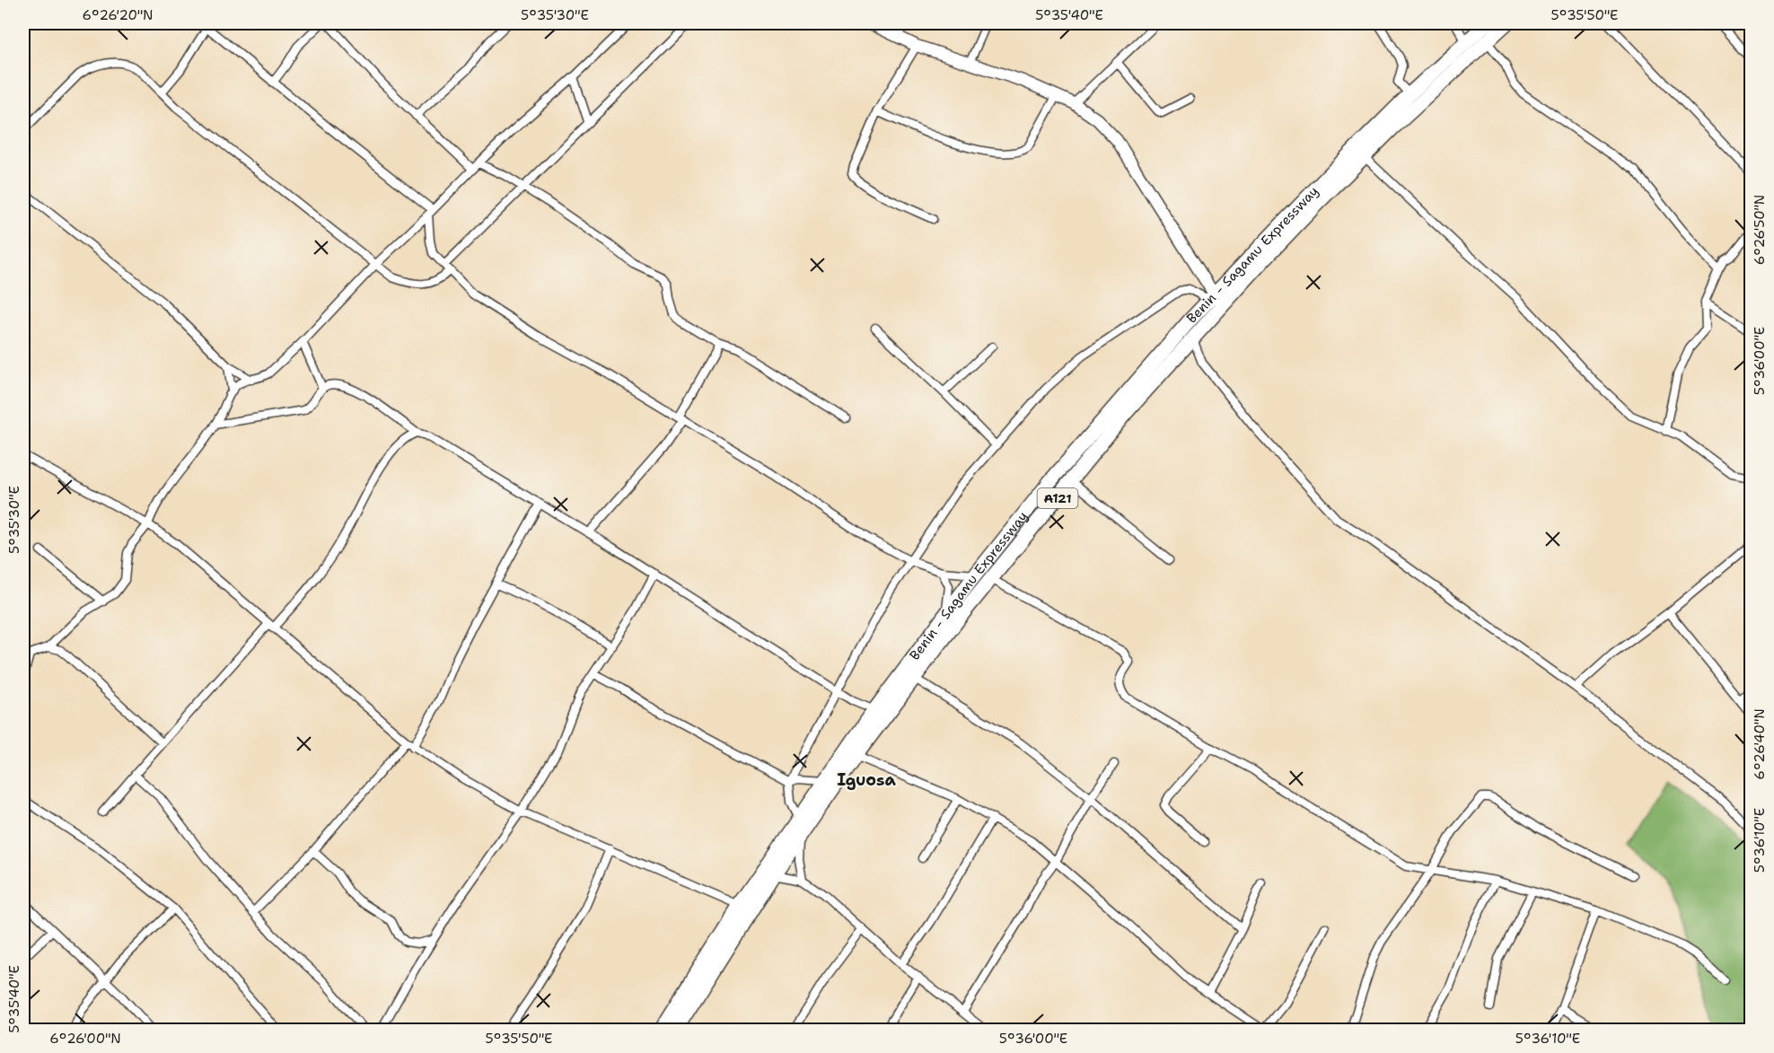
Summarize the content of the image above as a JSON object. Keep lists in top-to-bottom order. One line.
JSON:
{"streets":{"highway":["Benin - Sagamu Expressway","A121"]},"crossings":[["Benin - Sagamu Expressway","A121"]],"districts":["Iguosa"],"coordinates":["6°26'20\"N","5°35'30\"E","5°35'40\"E","5°35'50\"E","6°26'50\"N","5°36'00\"E","6°26'40\"N","5°36'10\"E","6°26'00\"N"]}
